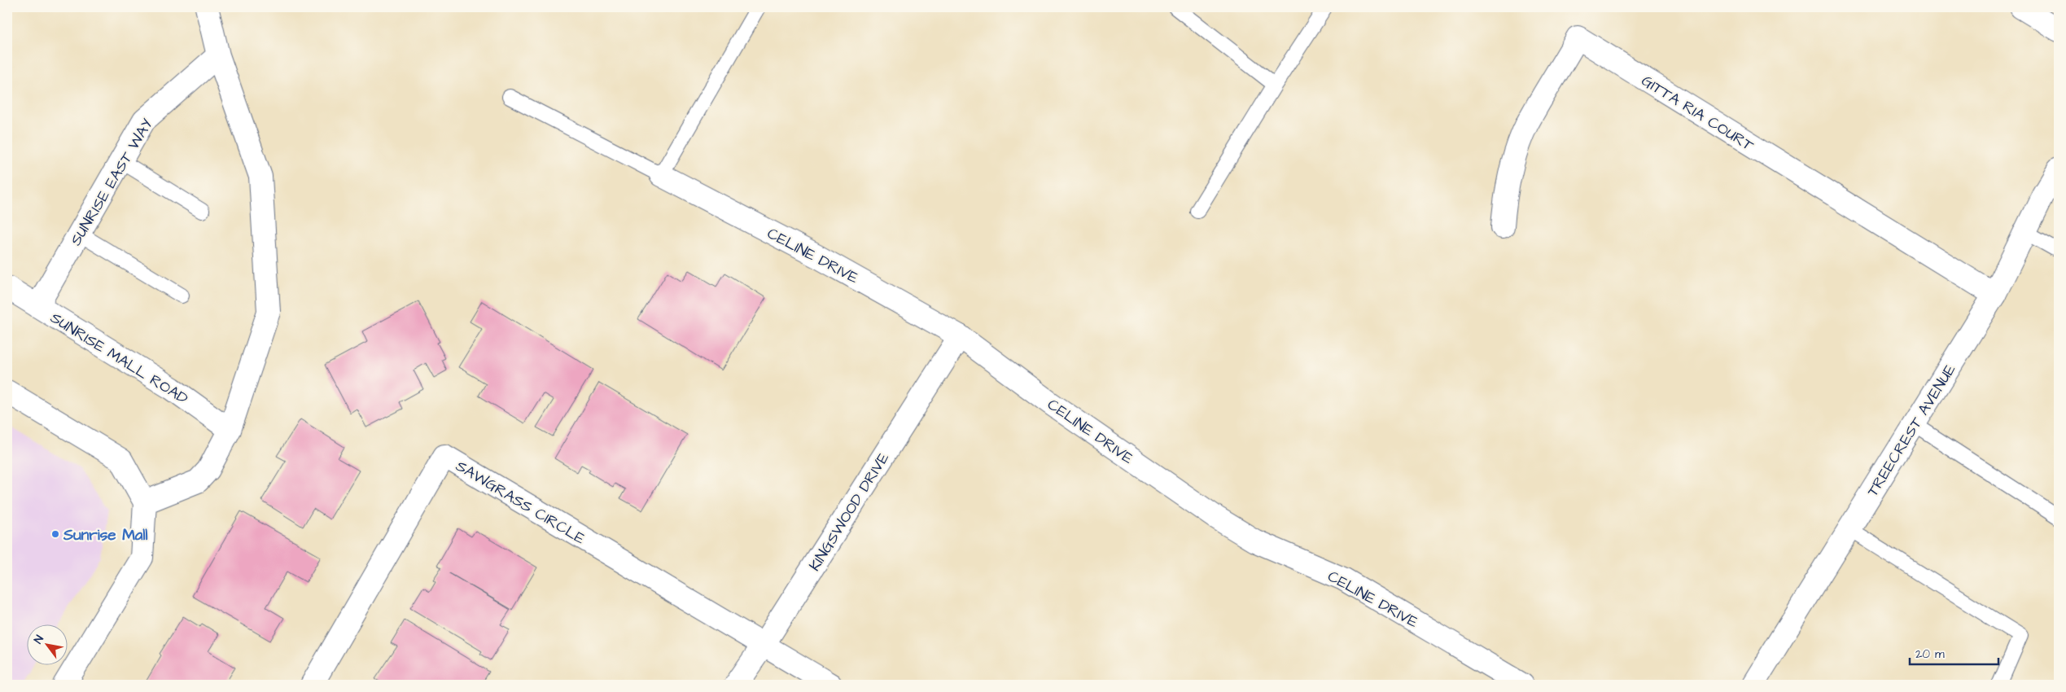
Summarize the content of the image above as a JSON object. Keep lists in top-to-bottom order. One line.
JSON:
{"streets":{"street":["GITTA RIA COURT","SUNRISE EAST WAY","CELINE DRIVE","SUNRISE MALL ROAD","TREECREST AVENUE","SAWGRASS CIRCLE","KINGSWOOD DRIVE"]},"crossings":[["GITTA RIA COURT","TREECREST AVENUE"],["SUNRISE EAST WAY","SUNRISE MALL ROAD"],["CELINE DRIVE","KINGSWOOD DRIVE"],["SAWGRASS CIRCLE","KINGSWOOD DRIVE"]],"places":["Sunrise Mall"],"scale_bar":"20 m","north":"top left"}
